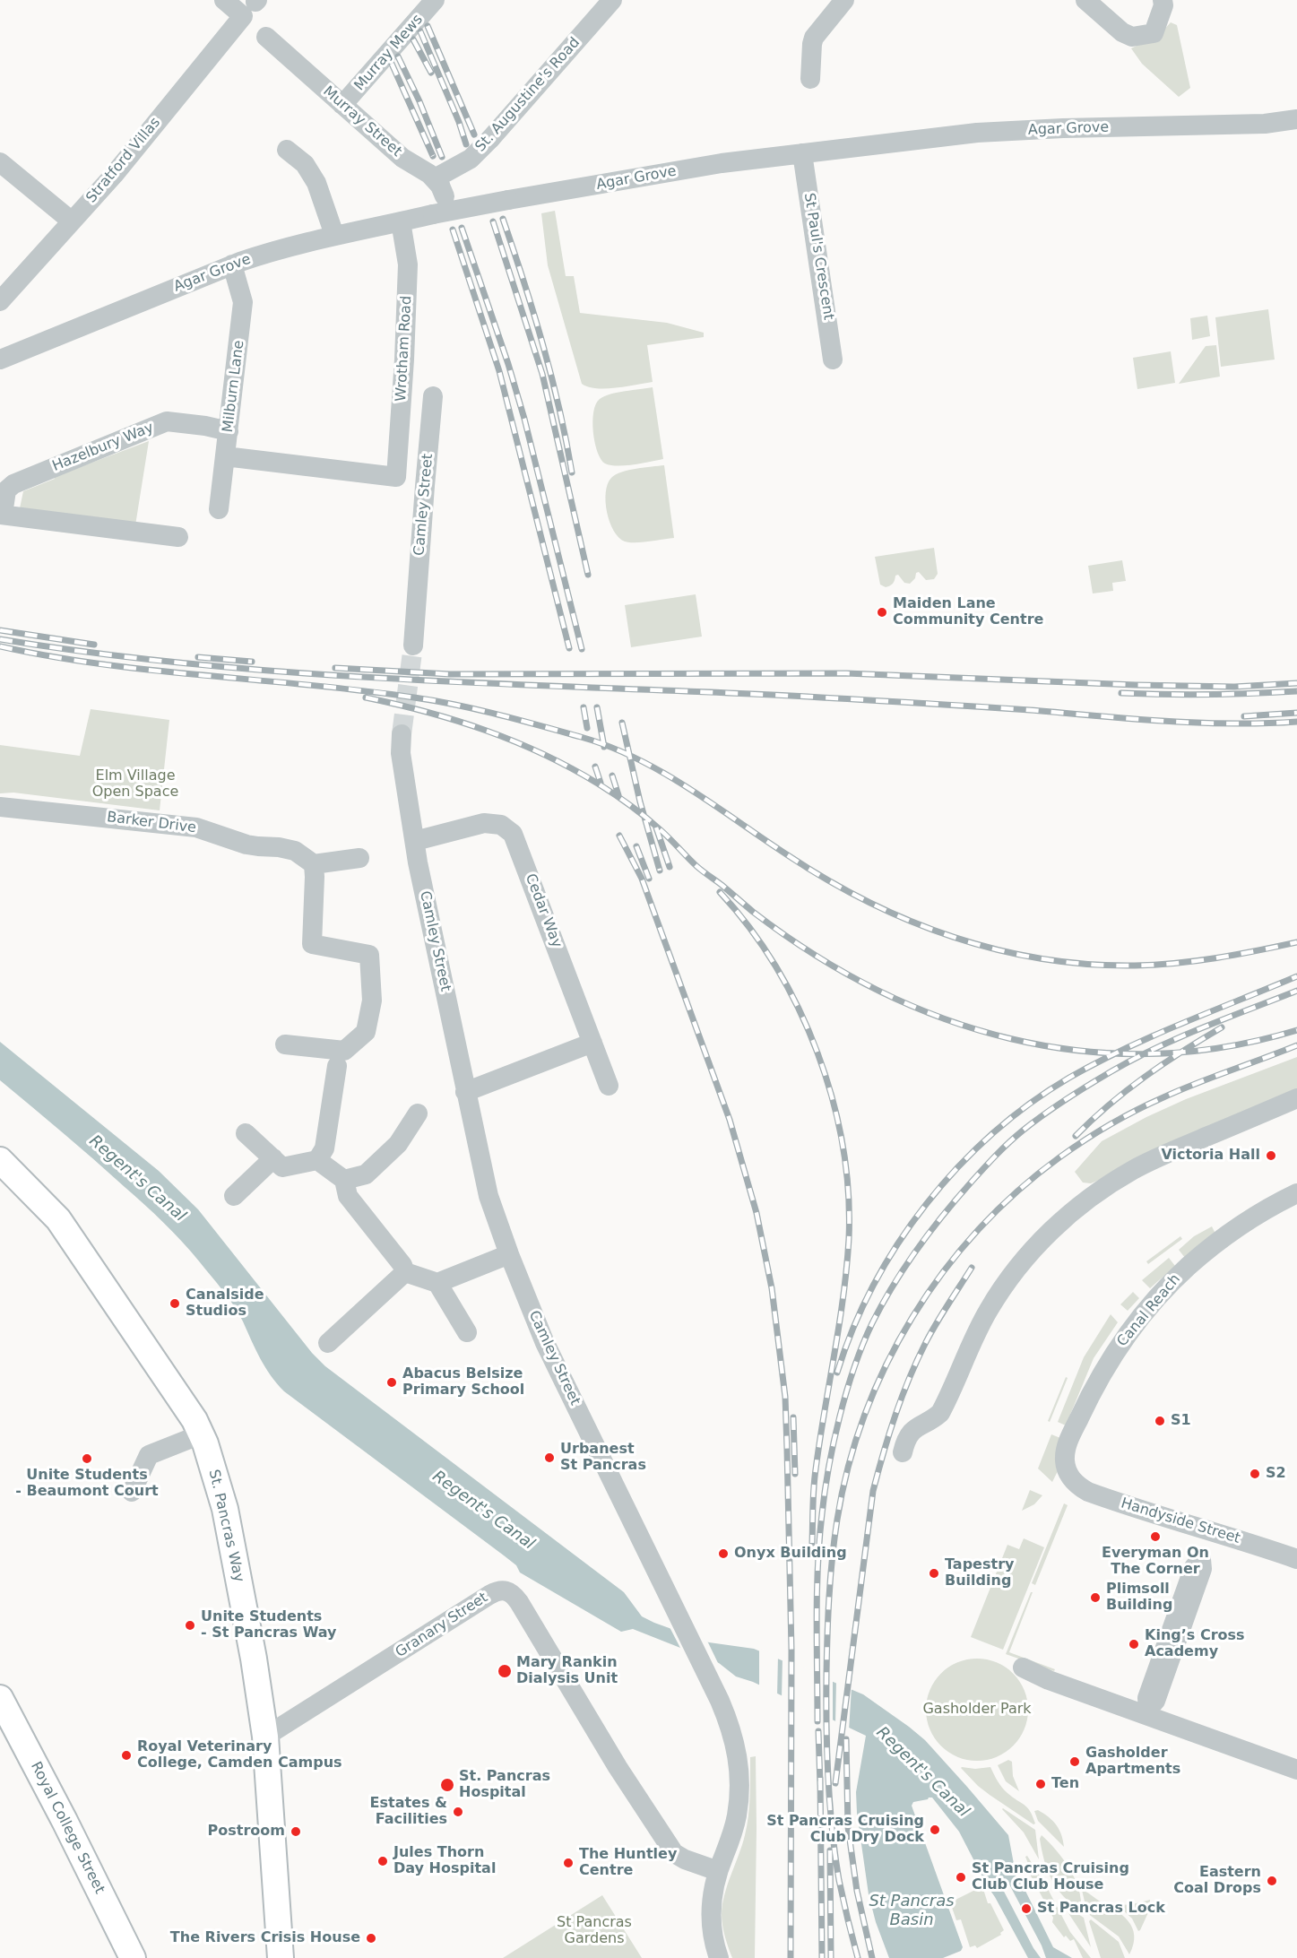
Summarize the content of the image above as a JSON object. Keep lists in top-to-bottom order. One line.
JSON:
{"streets":{"main road":["St. Pancras Way","Royal College Street"],"street":["Murray Mews","St. Augustine's Road","Murray Street","Agar Grove","Stratford Villas","St Paul's Crescent","Wrotham Road","Milburn Lane","Hazelbury Way","Camley Street","Barker Drive","Cedar Way","Canal Reach","Handyside Street","Granary Street"]},"crossings":[["Murray Mews","Murray Street"],["St. Augustine's Road","Murray Street"],["Agar Grove","St Paul's Crescent"],["Agar Grove","Wrotham Road"],["Agar Grove","Milburn Lane"],["Wrotham Road","Milburn Lane"],["Milburn Lane","Hazelbury Way"],["Camley Street","Cedar Way"],["Camley Street","Granary Street"],["Canal Reach","Handyside Street"],["St. Pancras Way","Granary Street"]],"water":["Regent's Canal","St Pancras Basin"],"parks":["Elm Village Open Space","Gasholder Park","St Pancras Gardens"],"places":["Maiden Lane Community Centre","Victoria Hall","Canalside Studios","Abacus Belsize Primary School","S1","Urbanest St Pancras","Unite Students - Beaumont Court","S2","Everyman On The Corner","Onyx Building","Tapestry Building","Plimsoll Building","Unite Students - St Pancras Way","King’s Cross Academy","Mary Rankin Dialysis Unit","Royal Veterinary College, Camden Campus","Gasholder Apartments","Ten","St. Pancras Hospital","Estates & Facilities","St Pancras Cruising Club Dry Dock","Postroom","Jules Thorn Day Hospital","The Huntley Centre","St Pancras Cruising Club Club House","Eastern Coal Drops","St Pancras Lock","The Rivers Crisis House"]}
